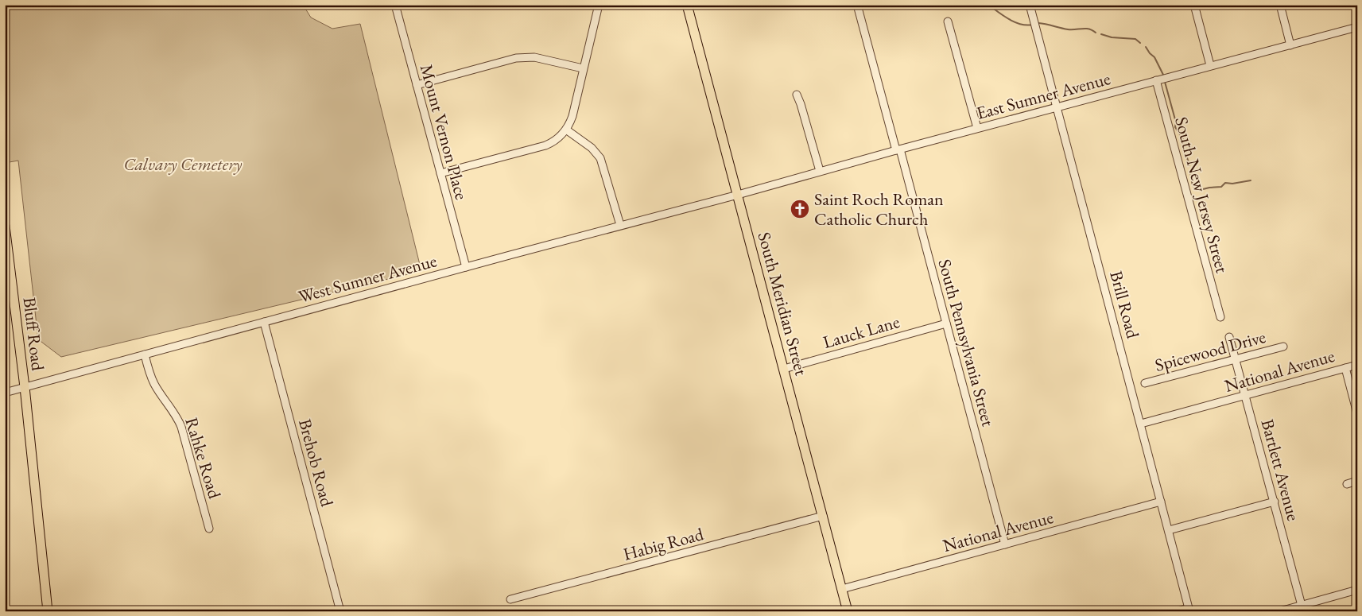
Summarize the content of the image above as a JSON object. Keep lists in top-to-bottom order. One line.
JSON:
{"streets":{"main road":["South Meridian Street","Bluff Road"],"street":["East Sumner Avenue","Mount Vernon Place","South New Jersey Street","West Sumner Avenue","Brill Road","Lauck Lane","South Pennsylvania Street","Spicewood Drive","National Avenue","Rahke Road","Brehob Road","Bartlett Avenue","Habig Road"]},"crossings":[["East Sumner Avenue","South New Jersey Street"],["East Sumner Avenue","West Sumner Avenue"],["East Sumner Avenue","South Meridian Street"],["East Sumner Avenue","Brill Road"],["East Sumner Avenue","South Pennsylvania Street"],["Mount Vernon Place","West Sumner Avenue"],["West Sumner Avenue","South Meridian Street"],["West Sumner Avenue","Bluff Road"],["West Sumner Avenue","Rahke Road"],["West Sumner Avenue","Brehob Road"],["South Meridian Street","Lauck Lane"],["South Meridian Street","National Avenue"],["South Meridian Street","Habig Road"],["Brill Road","National Avenue"],["Lauck Lane","South Pennsylvania Street"],["South Pennsylvania Street","National Avenue"],["Spicewood Drive","Bartlett Avenue"],["National Avenue","Bartlett Avenue"]],"parks":["Calvary Cemetery"],"places":{"church":["Saint Roch Roman Catholic Church"]}}
